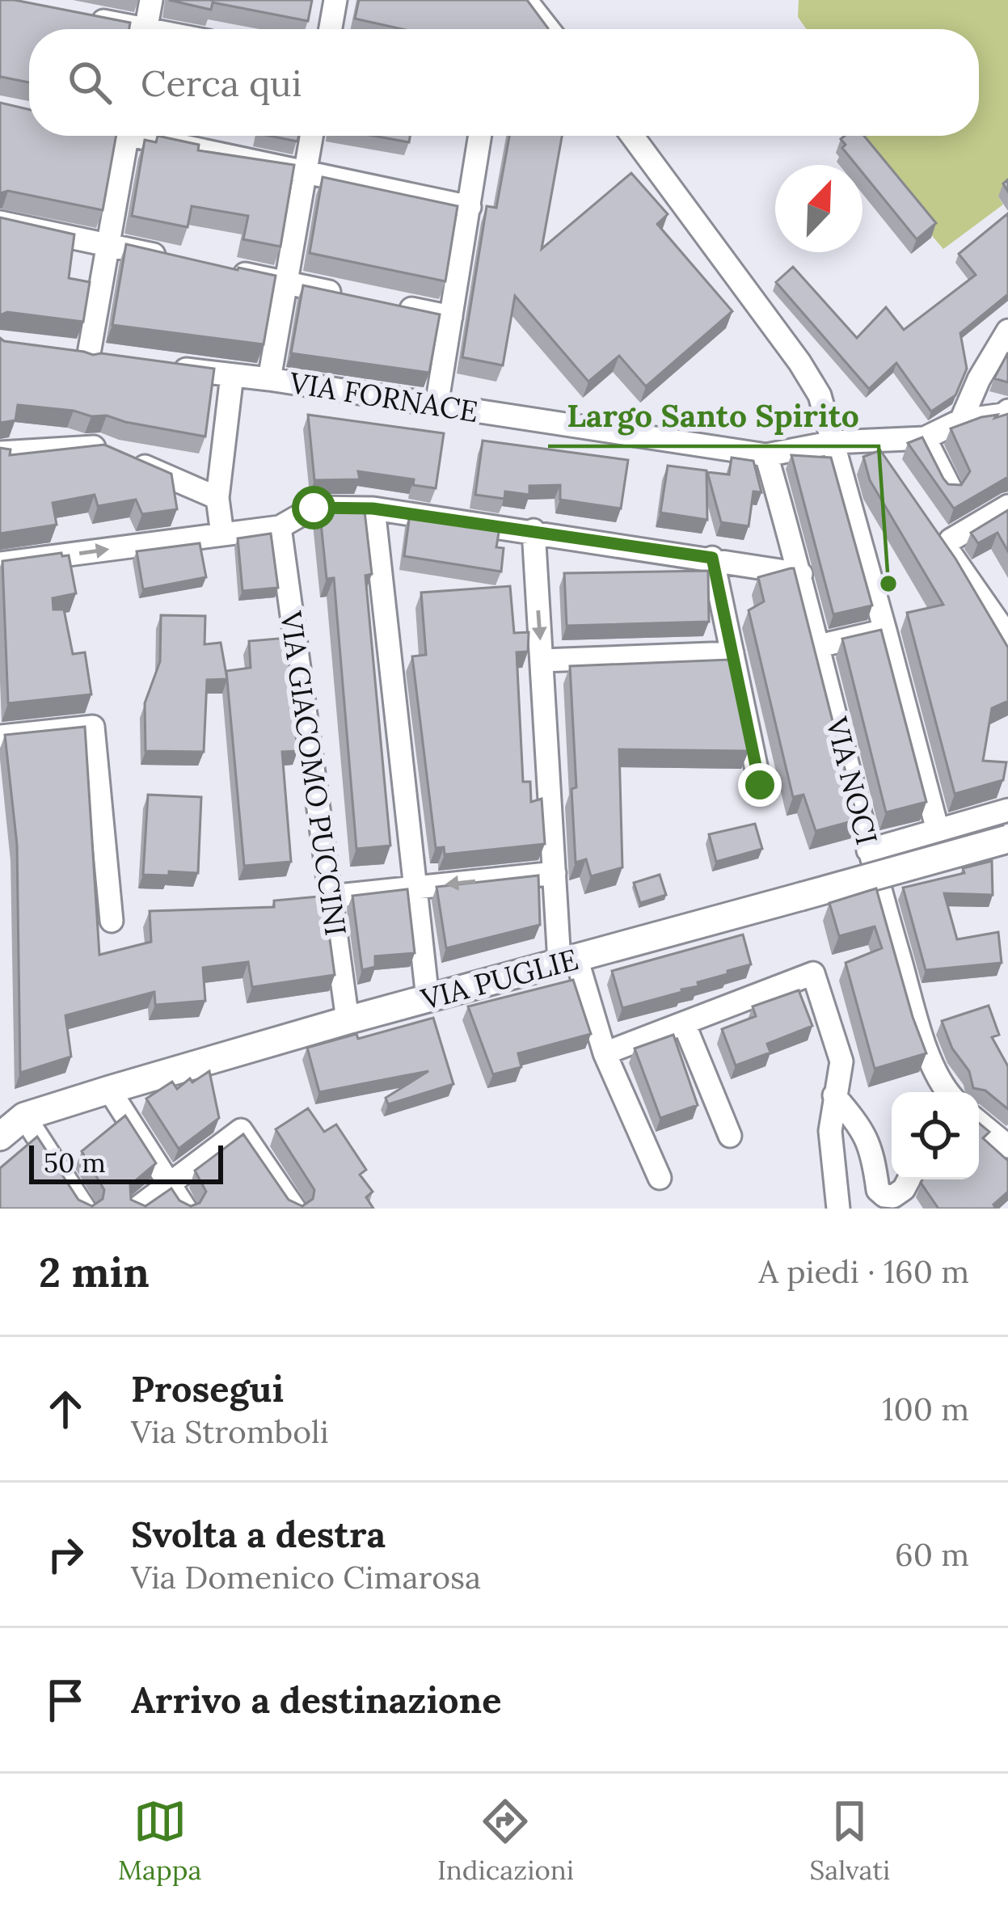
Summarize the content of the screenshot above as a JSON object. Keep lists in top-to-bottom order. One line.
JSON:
{"streets":{"street":["VIA FORNACE","VIA GIACOMO PUCCINI","VIA NOCI","VIA PUGLIE"]},"crossings":[["VIA FORNACE","VIA NOCI"],["VIA GIACOMO PUCCINI","VIA PUGLIE"]],"places":["Largo Santo Spirito"],"scale_bar":"50 m","north":"top right","page":{"search":"Cerca qui","scale":"50 m","heading":["2 min","A piedi · 160 m"],"list":[["Prosegui","Via Stromboli","100 m"],["Svolta a destra","Via Domenico Cimarosa","60 m"],"Arrivo a destinazione"],"nav":["Mappa","Indicazioni","Salvati"]}}
